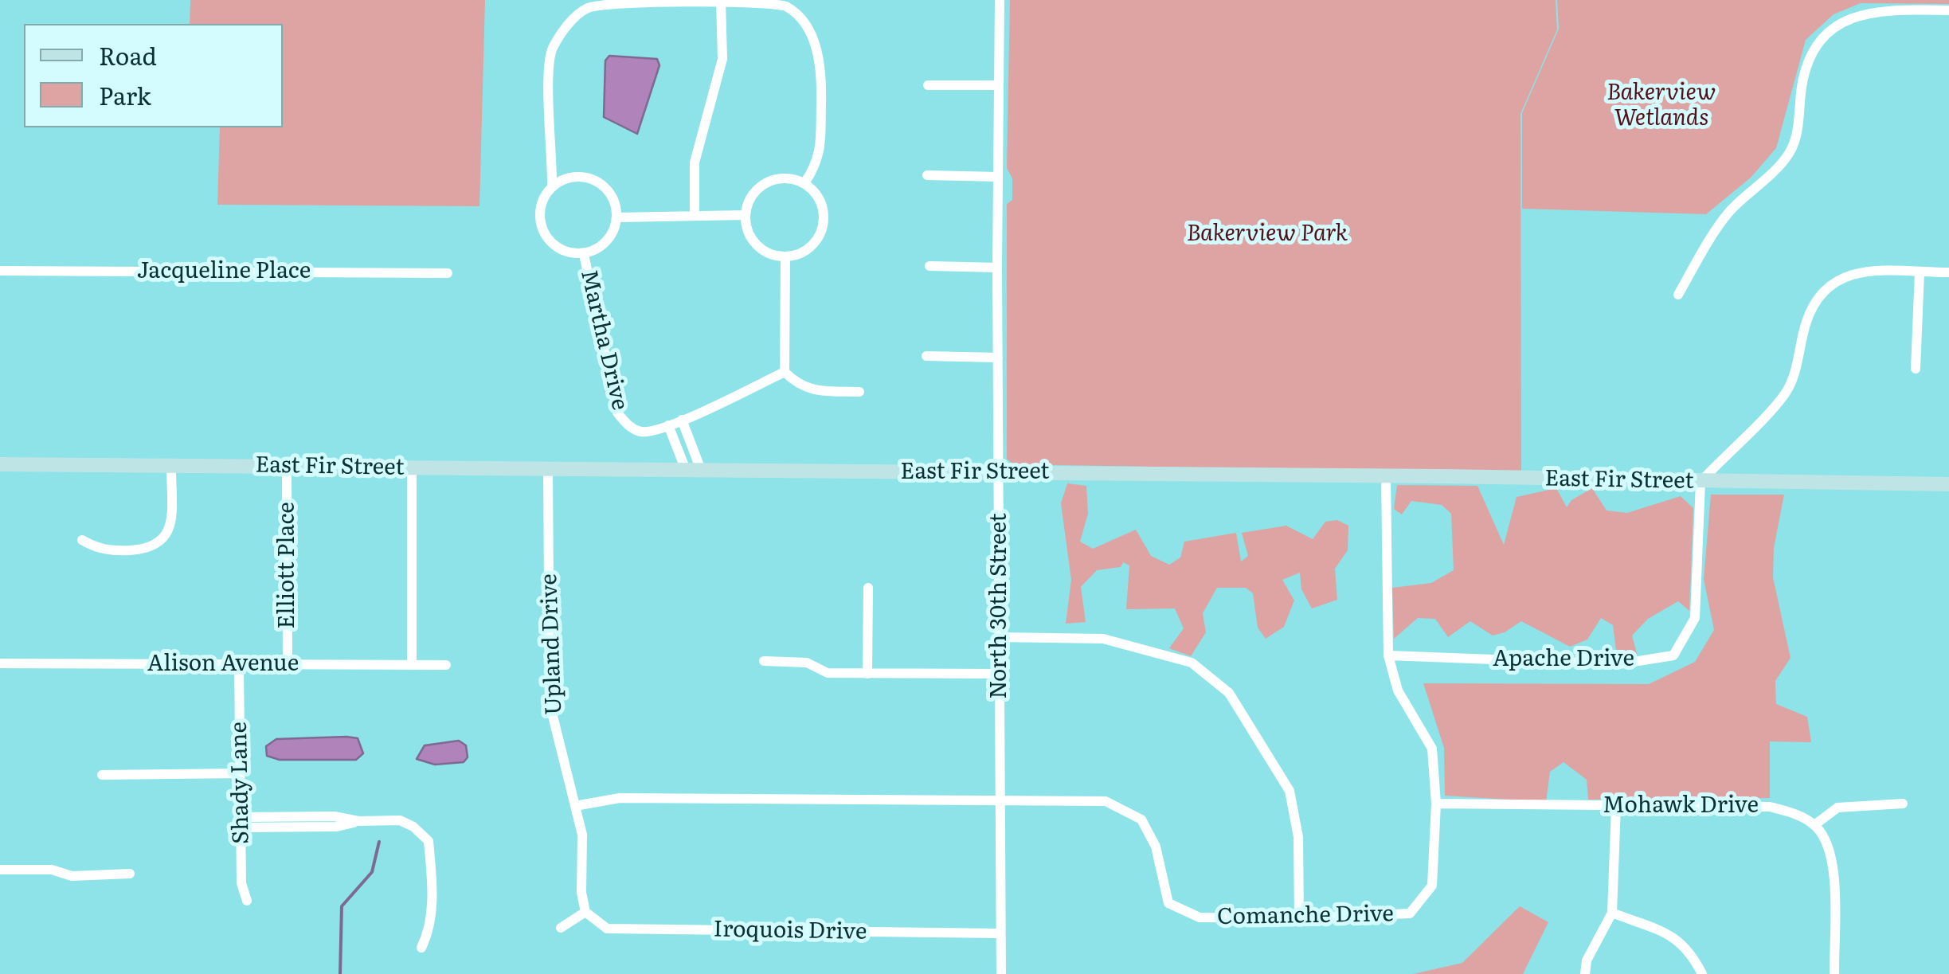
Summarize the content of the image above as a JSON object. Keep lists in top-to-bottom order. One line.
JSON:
{"streets":{"street":["Jacqueline Place","Martha Drive","East Fir Street","Elliott Place","North 30th Street","Upland Drive","Apache Drive","Alison Avenue","Shady Lane","Mohawk Drive","Comanche Drive","Iroquois Drive"]},"crossings":[["East Fir Street","Elliott Place"],["East Fir Street","North 30th Street"],["East Fir Street","Upland Drive"],["East Fir Street","Apache Drive"],["East Fir Street","Comanche Drive"],["Elliott Place","Alison Avenue"],["North 30th Street","Comanche Drive"],["North 30th Street","Iroquois Drive"],["Upland Drive","Comanche Drive"],["Upland Drive","Iroquois Drive"],["Apache Drive","Comanche Drive"],["Alison Avenue","Shady Lane"],["Mohawk Drive","Comanche Drive"]],"parks":["Bakerview Wetlands","Bakerview Park"],"legend":["Road","Park"]}
